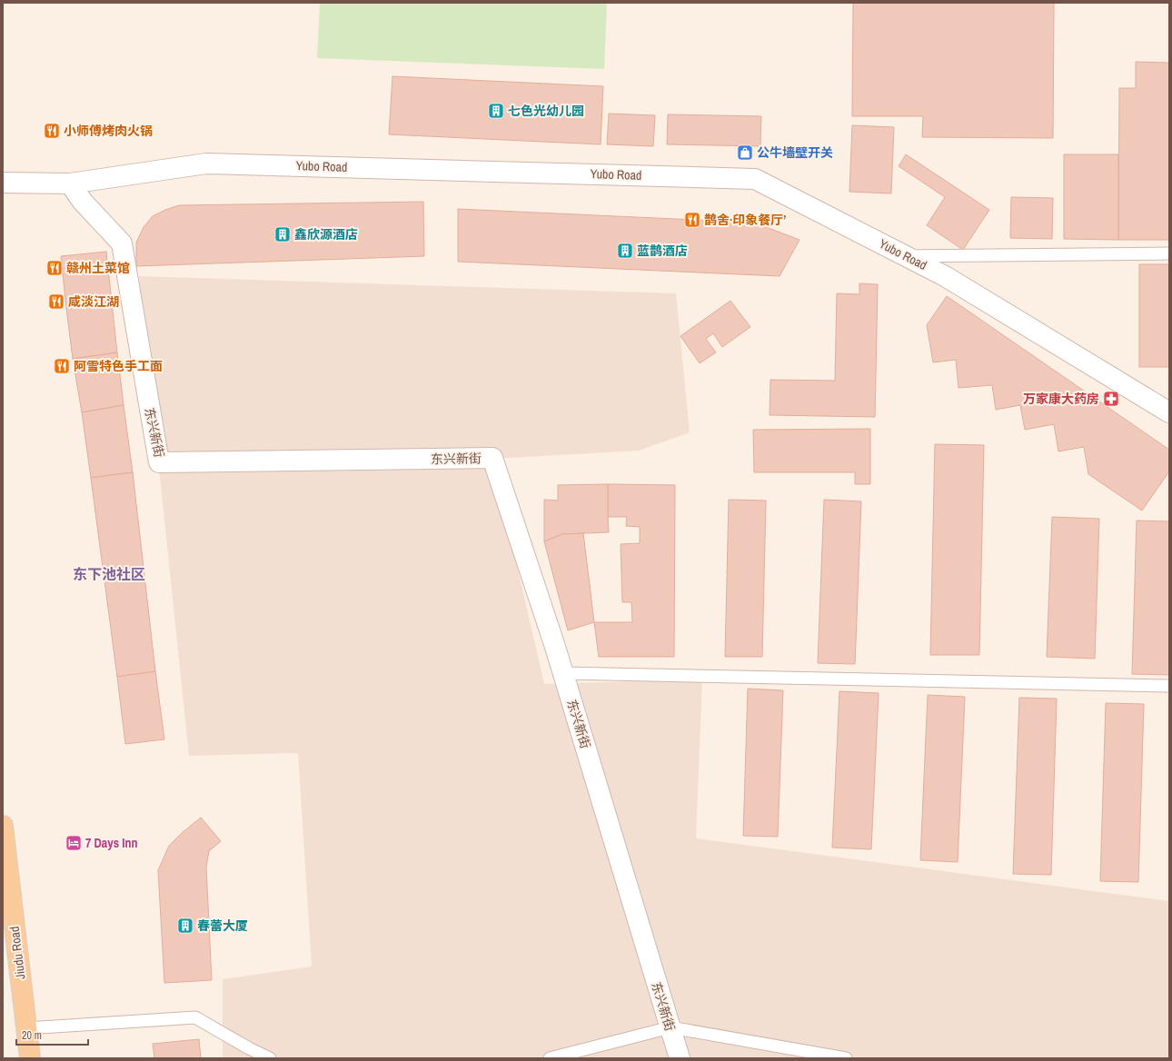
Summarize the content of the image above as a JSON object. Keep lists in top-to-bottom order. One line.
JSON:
{"streets":{"main road":["Jiudu Road"],"street":["Yubo Road","东兴新街"]},"crossings":[["Yubo Road","东兴新街"]],"districts":["东下池社区"],"places":{"building":["七色光幼儿园","鑫欣源酒店","蓝鹊酒店","春蕾大厦"],"restaurant":["小师傅烤肉火锅","鹊舍·印象餐厅’","赣州土菜馆","咸淡江湖","阿雪特色手工面"],"shop":["公牛墙壁开关"],"pharmacy":["万家康大药房"],"hotel":["7 Days Inn"]},"scale_bar":"20 m"}
